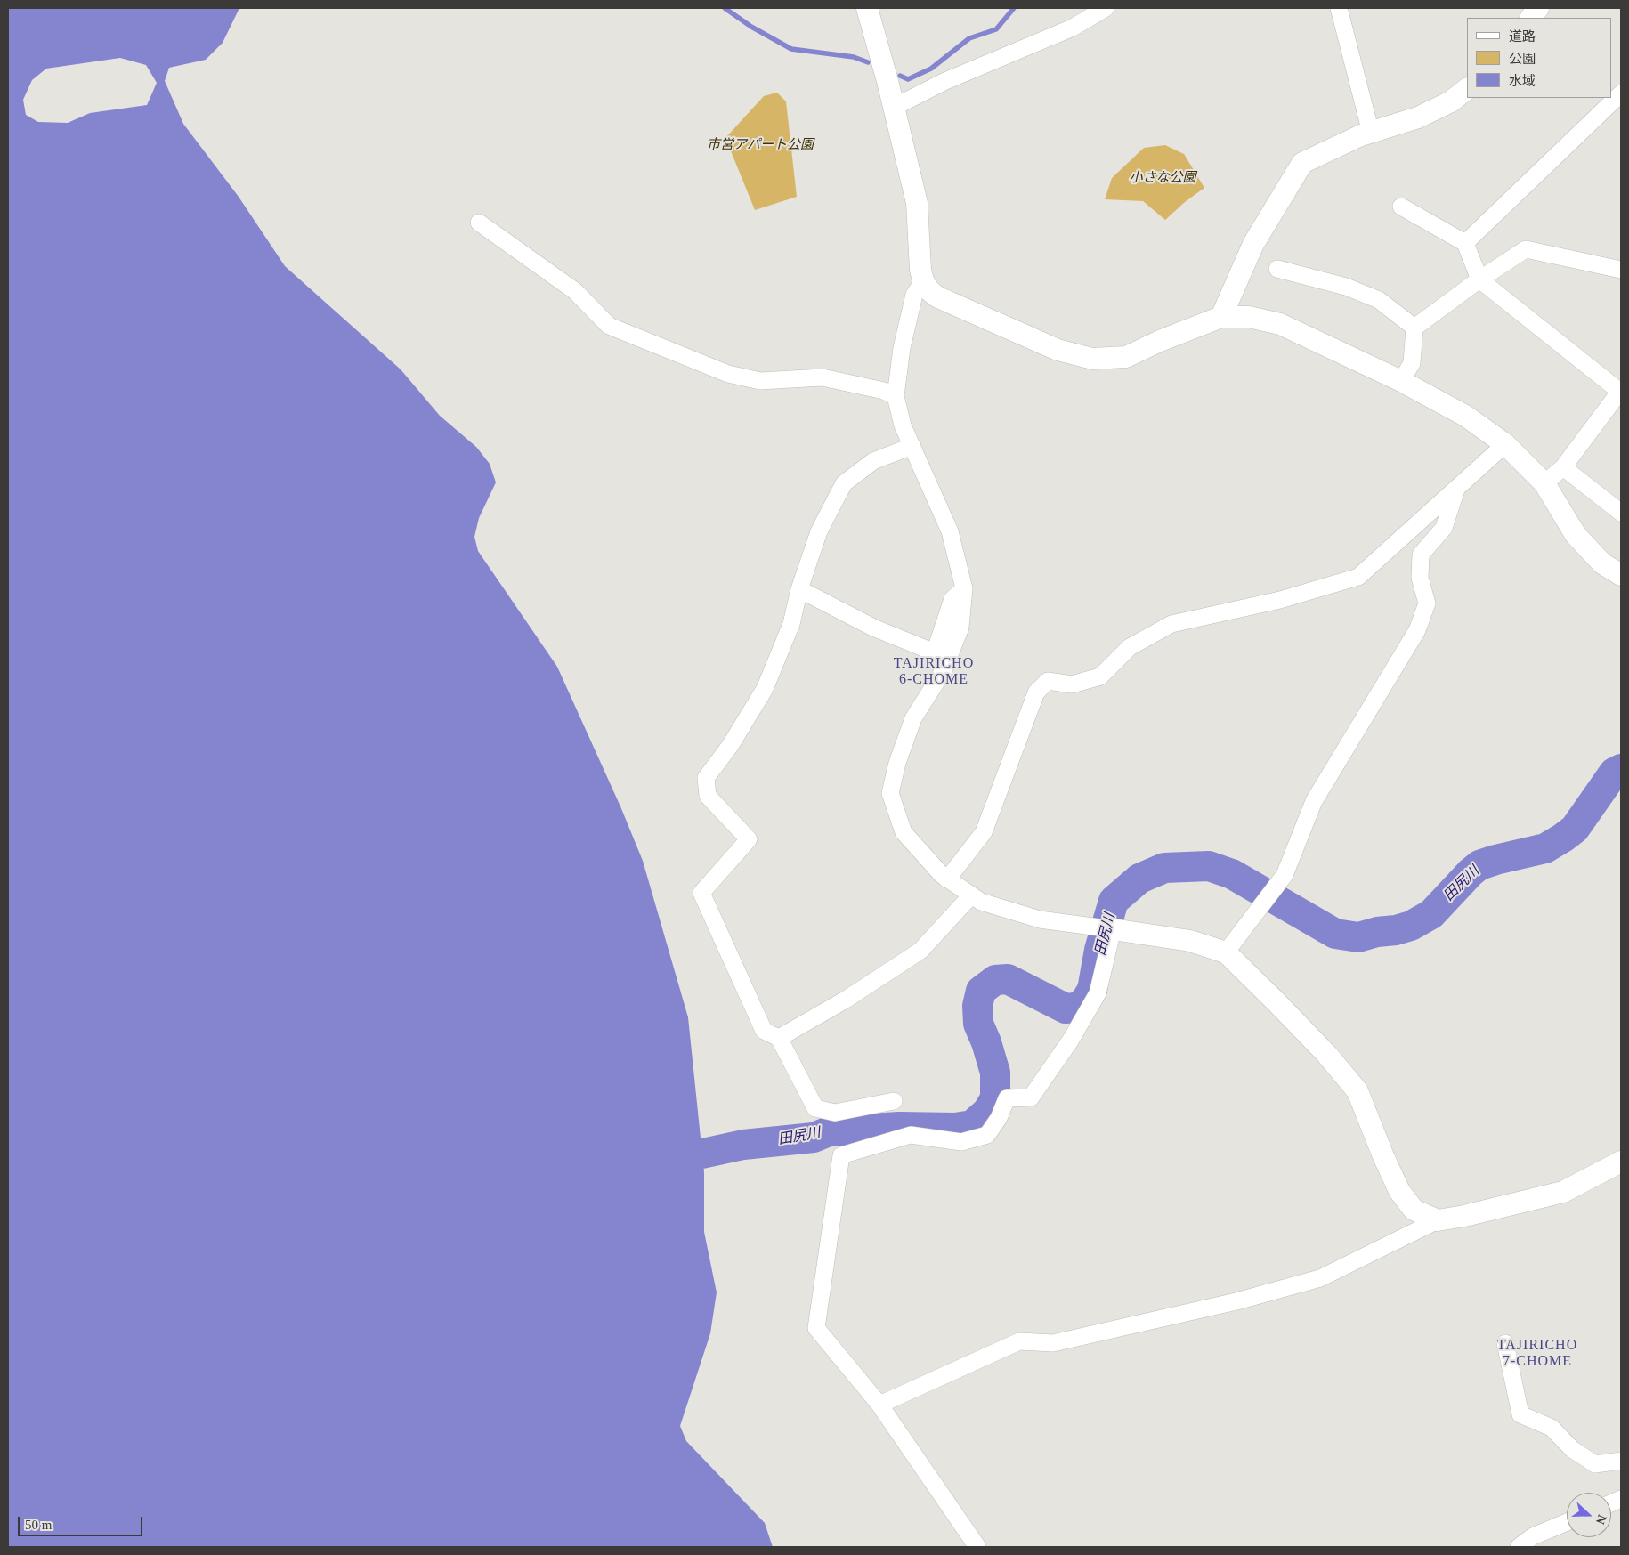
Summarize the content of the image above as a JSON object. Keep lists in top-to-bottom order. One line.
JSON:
{"districts":["TAJIRICHO 6-CHOME","TAJIRICHO 7-CHOME"],"water":["田尻川"],"parks":["市営アパート公園","小さな公園"],"legend":["道路","公園","水域"],"scale_bar":"50 m","north":"right"}
